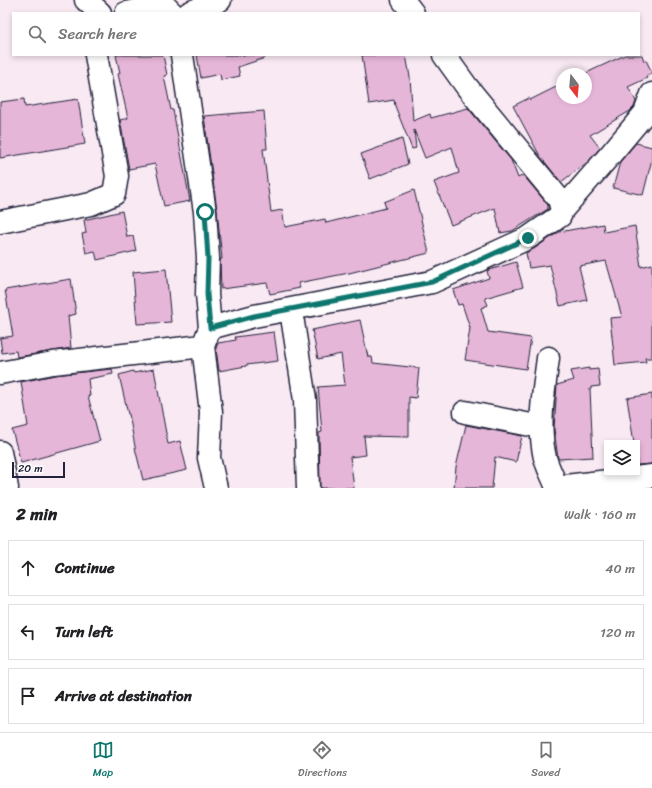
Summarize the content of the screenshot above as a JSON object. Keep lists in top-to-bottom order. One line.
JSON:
{"scale_bar":"20 m","north":"bottom","page":{"search":"Search here","scale":"20 m","heading":["2 min","Walk · 160 m"],"list":[["Continue","40 m"],["Turn left","120 m"],"Arrive at destination"],"nav":["Map","Directions","Saved"]}}
